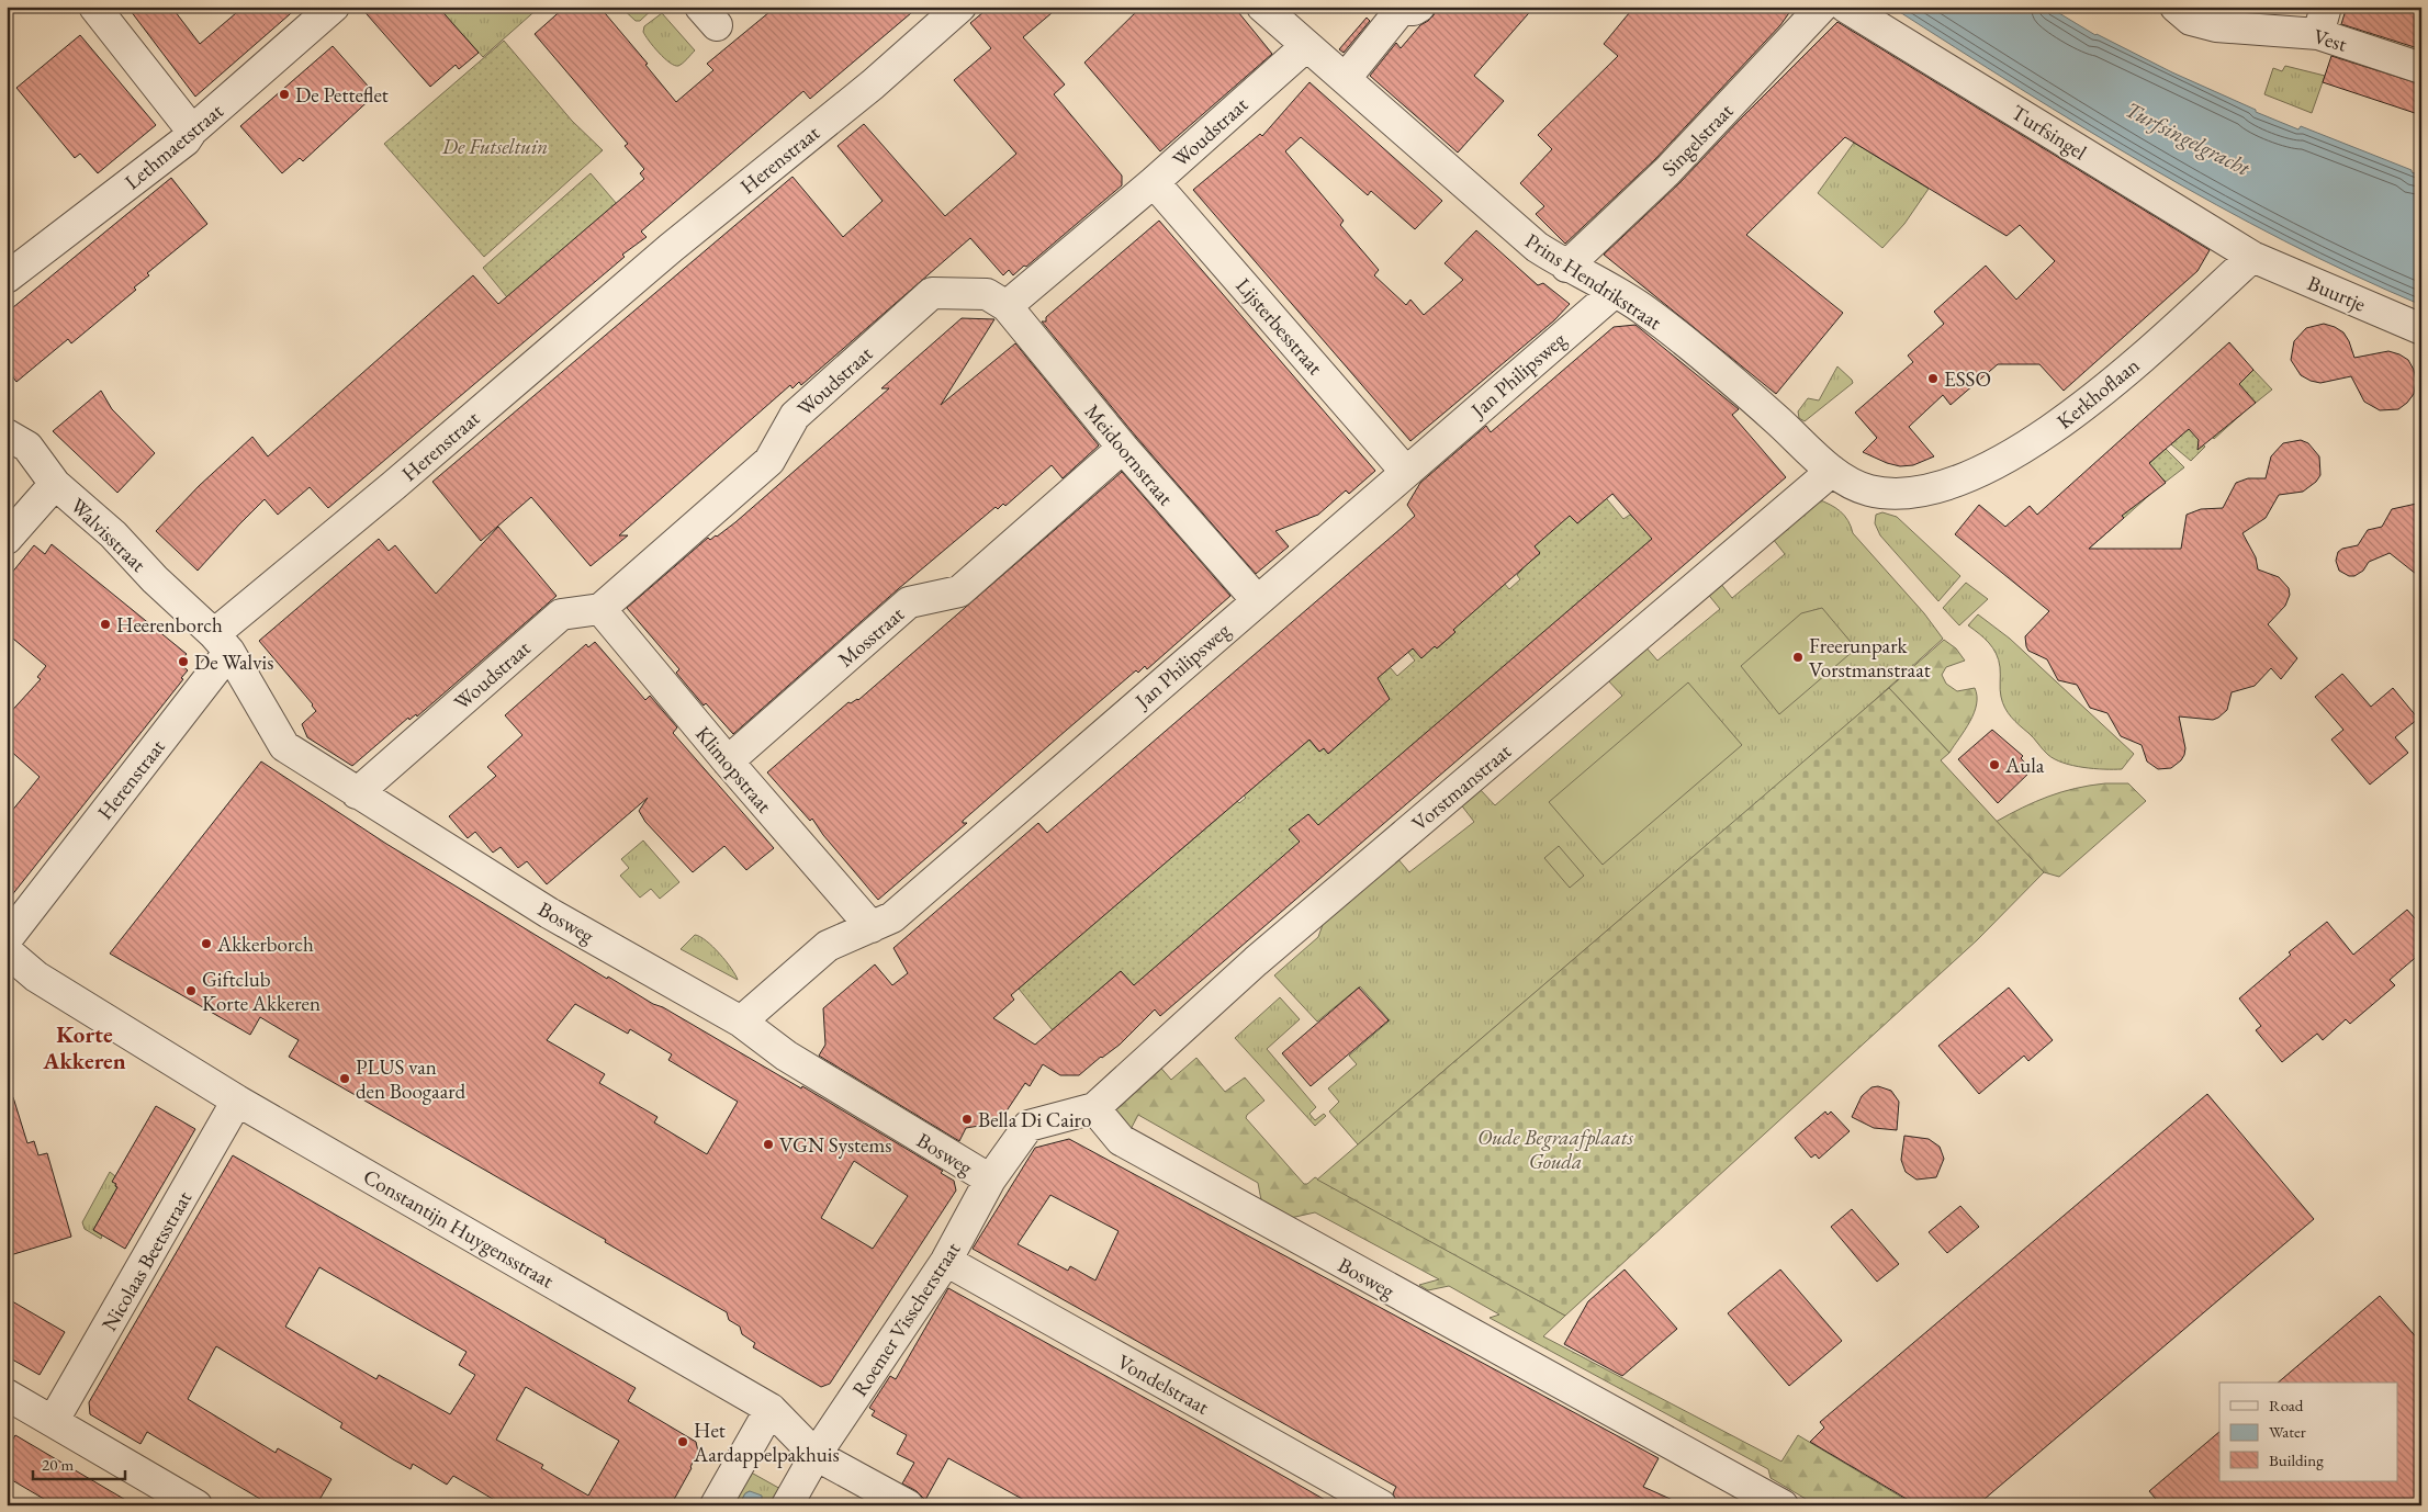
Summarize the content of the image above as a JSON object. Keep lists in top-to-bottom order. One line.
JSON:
{"streets":{"street":["Vest","Woudstraat","Turfsingel","Singelstraat","Lethmaetstraat","Herenstraat","Prins Hendrikstraat","Buurtje","Lijsterbesstraat","Jan Philipsweg","Kerkhoflaan","Meidoornstraat","Walvisstraat","Mosstraat","Klimopstraat","Vorstmanstraat","Bosweg","Constantijn Huygensstraat","Nicolaas Beetsstraat","Roemer Visscherstraat","Vondelstraat"]},"crossings":[["Woudstraat","Prins Hendrikstraat"],["Woudstraat","Lijsterbesstraat"],["Woudstraat","Meidoornstraat"],["Woudstraat","Klimopstraat"],["Woudstraat","Bosweg"],["Turfsingel","Buurtje"],["Turfsingel","Kerkhoflaan"],["Singelstraat","Prins Hendrikstraat"],["Herenstraat","Walvisstraat"],["Herenstraat","Bosweg"],["Prins Hendrikstraat","Jan Philipsweg"],["Prins Hendrikstraat","Kerkhoflaan"],["Prins Hendrikstraat","Vorstmanstraat"],["Buurtje","Kerkhoflaan"],["Lijsterbesstraat","Jan Philipsweg"],["Jan Philipsweg","Meidoornstraat"],["Jan Philipsweg","Klimopstraat"],["Jan Philipsweg","Bosweg"],["Meidoornstraat","Mosstraat"],["Walvisstraat","Bosweg"],["Mosstraat","Klimopstraat"],["Vorstmanstraat","Bosweg"],["Bosweg","Roemer Visscherstraat"],["Constantijn Huygensstraat","Nicolaas Beetsstraat"],["Constantijn Huygensstraat","Roemer Visscherstraat"],["Roemer Visscherstraat","Vondelstraat"]],"districts":["Korte Akkeren"],"water":["Turfsingelgracht"],"parks":["De Futseltuin","Oude Begraafplaats Gouda"],"places":["De Petteflet","ESSO","Heerenborch","Freerunpark Vorstmanstraat","De Walvis","Aula","Akkerborch","Giftclub Korte Akkeren","PLUS van den Boogaard","Bella Di Cairo","VGN Systems","Het Aardappelpakhuis"],"legend":["Road","Water","Building"],"scale_bar":"20 m"}
